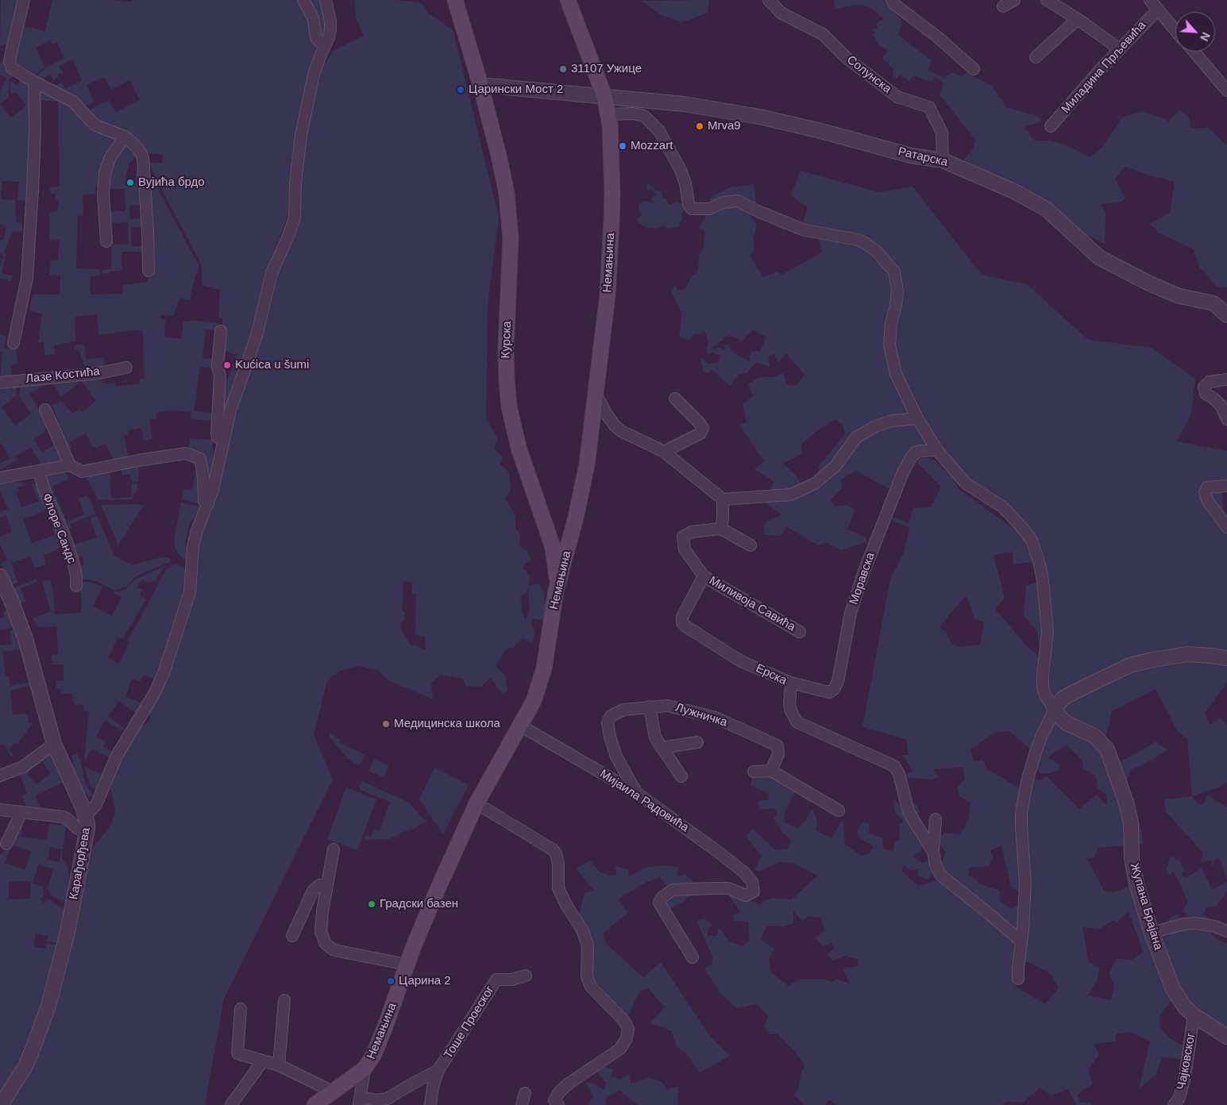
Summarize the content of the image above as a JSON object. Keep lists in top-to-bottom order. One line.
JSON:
{"streets":{"main road":["Немањина","Курска"],"street":["Миладина Прљевића","Солунска","Ратарска","Лазе Костића","Флоре Сандс","Моравска","Миливоја Савића","Ерска","Лужничка","Мијаила Радовића","Карађорђева","Жупана Брајана","Тоше Проеског","Чајковског"]},"crossings":[["Солунска","Ратарска"],["Ратарска","Немањина"],["Ратарска","Курска"],["Немањина","Курска"],["Немањина","Мијаила Радовића"],["Немањина","Жупана Брајана"],["Моравска","Ерска"],["Моравска","Жупана Брајана"],["Миливоја Савића","Ерска"],["Лужничка","Мијаила Радовића"],["Жупана Брајана","Чајковског"]],"places":["31107 Ужице","Царински Мост 2","Mrva9","Mozzart","Вујића брдо","Kućica u šumi","Медицинска школа","Градски базен","Царина 2"],"north":"bottom right"}
